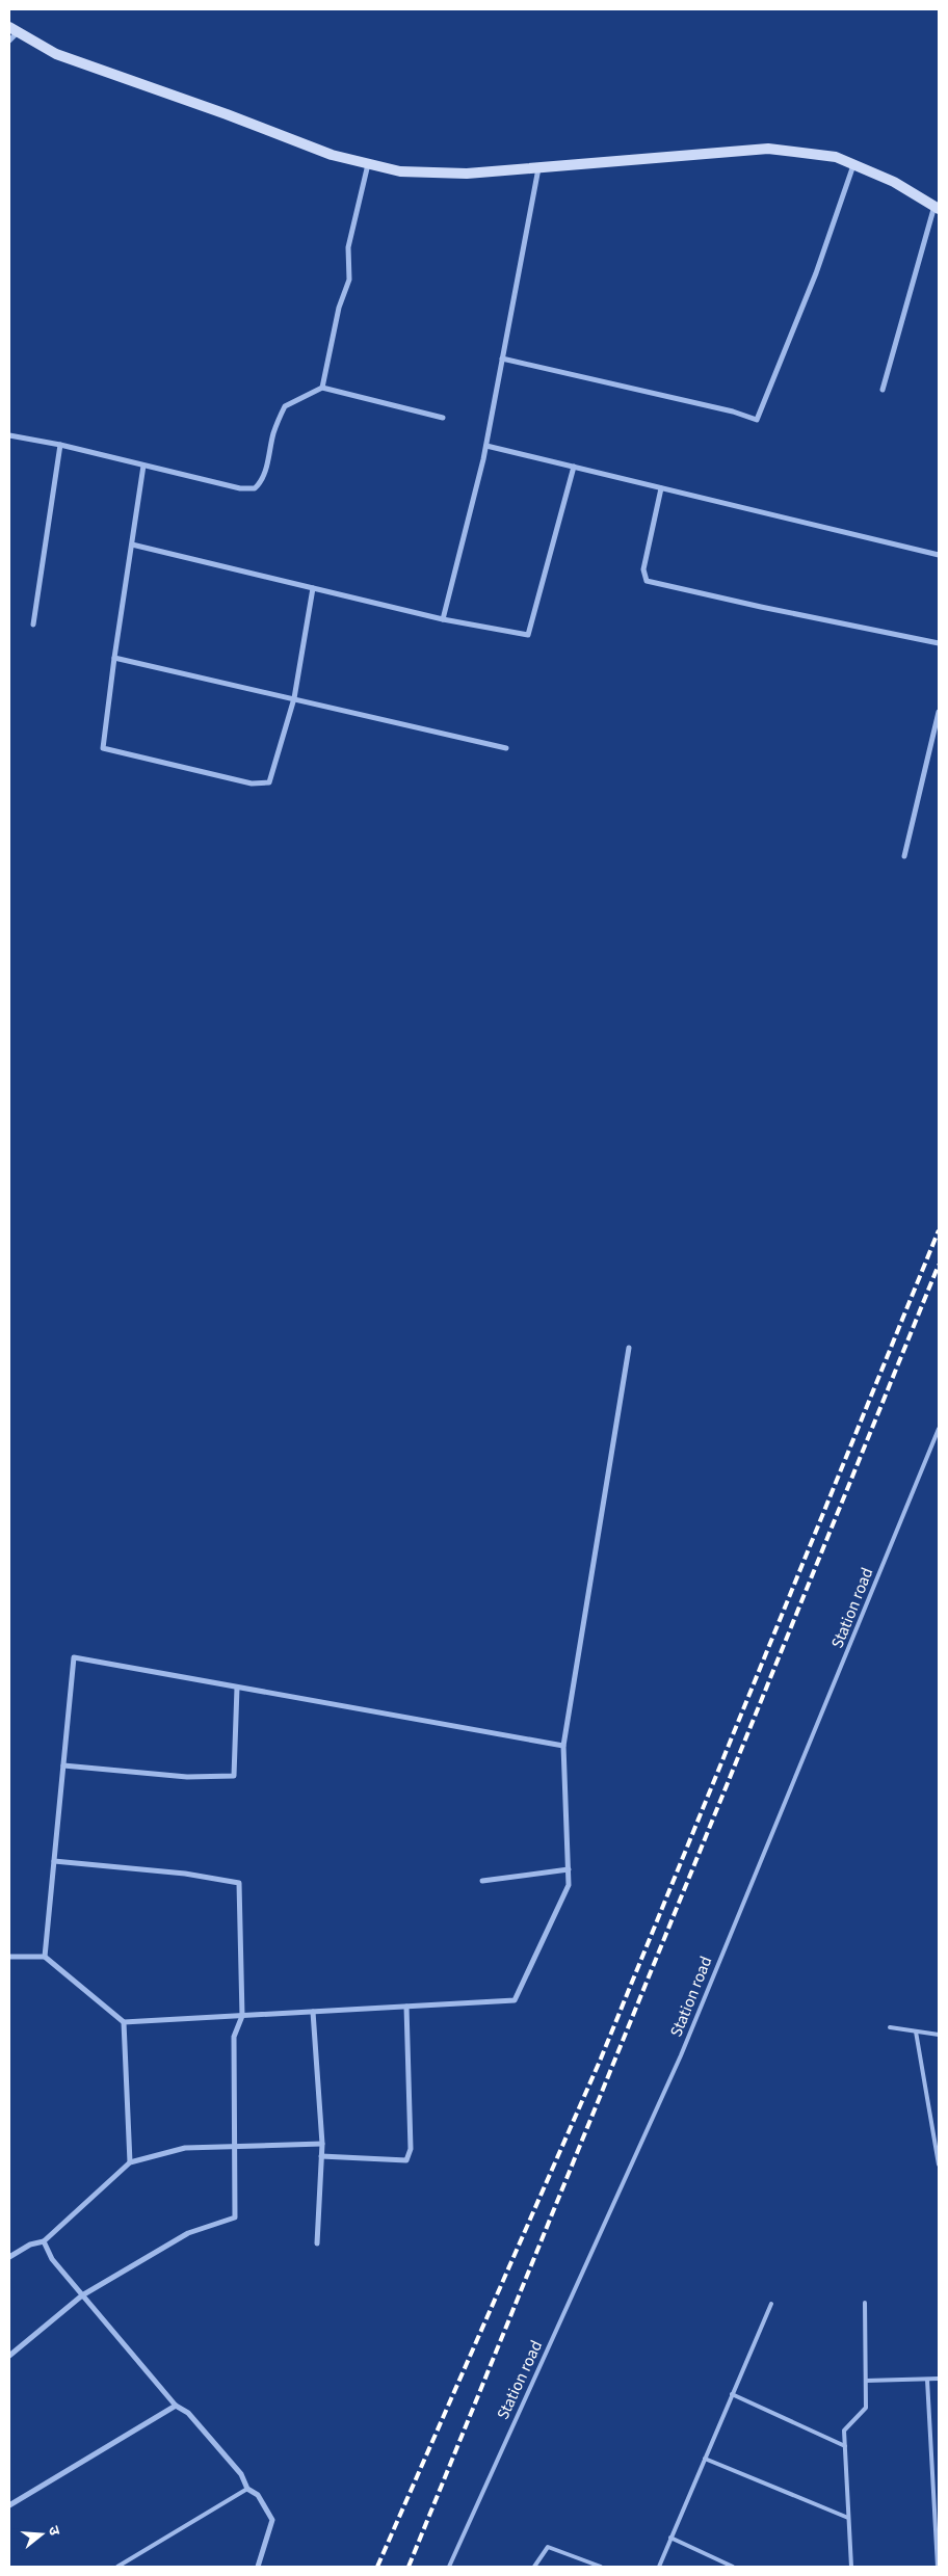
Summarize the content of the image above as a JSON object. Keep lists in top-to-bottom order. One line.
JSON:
{"streets":{"lane":["Station road"]},"north":"right"}
